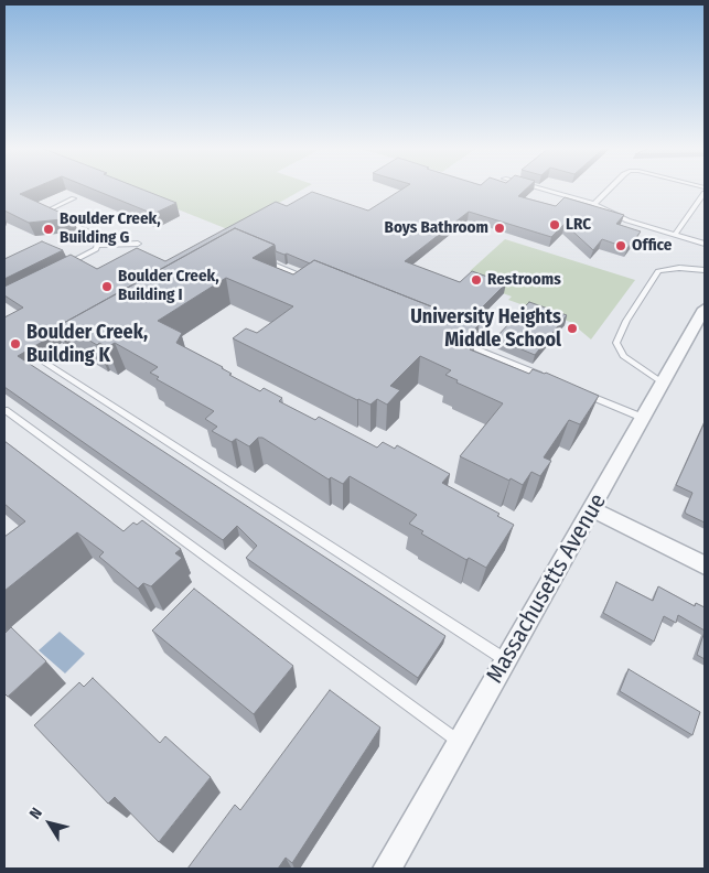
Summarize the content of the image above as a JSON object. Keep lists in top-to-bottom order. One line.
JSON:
{"streets":{"street":["Massachusetts Avenue"]},"places":["LRC","Boys Bathroom","Boulder Creek, Building G","Office","Restrooms","Boulder Creek, Building I","University Heights Middle School","Boulder Creek, Building K"],"north":"top left"}
